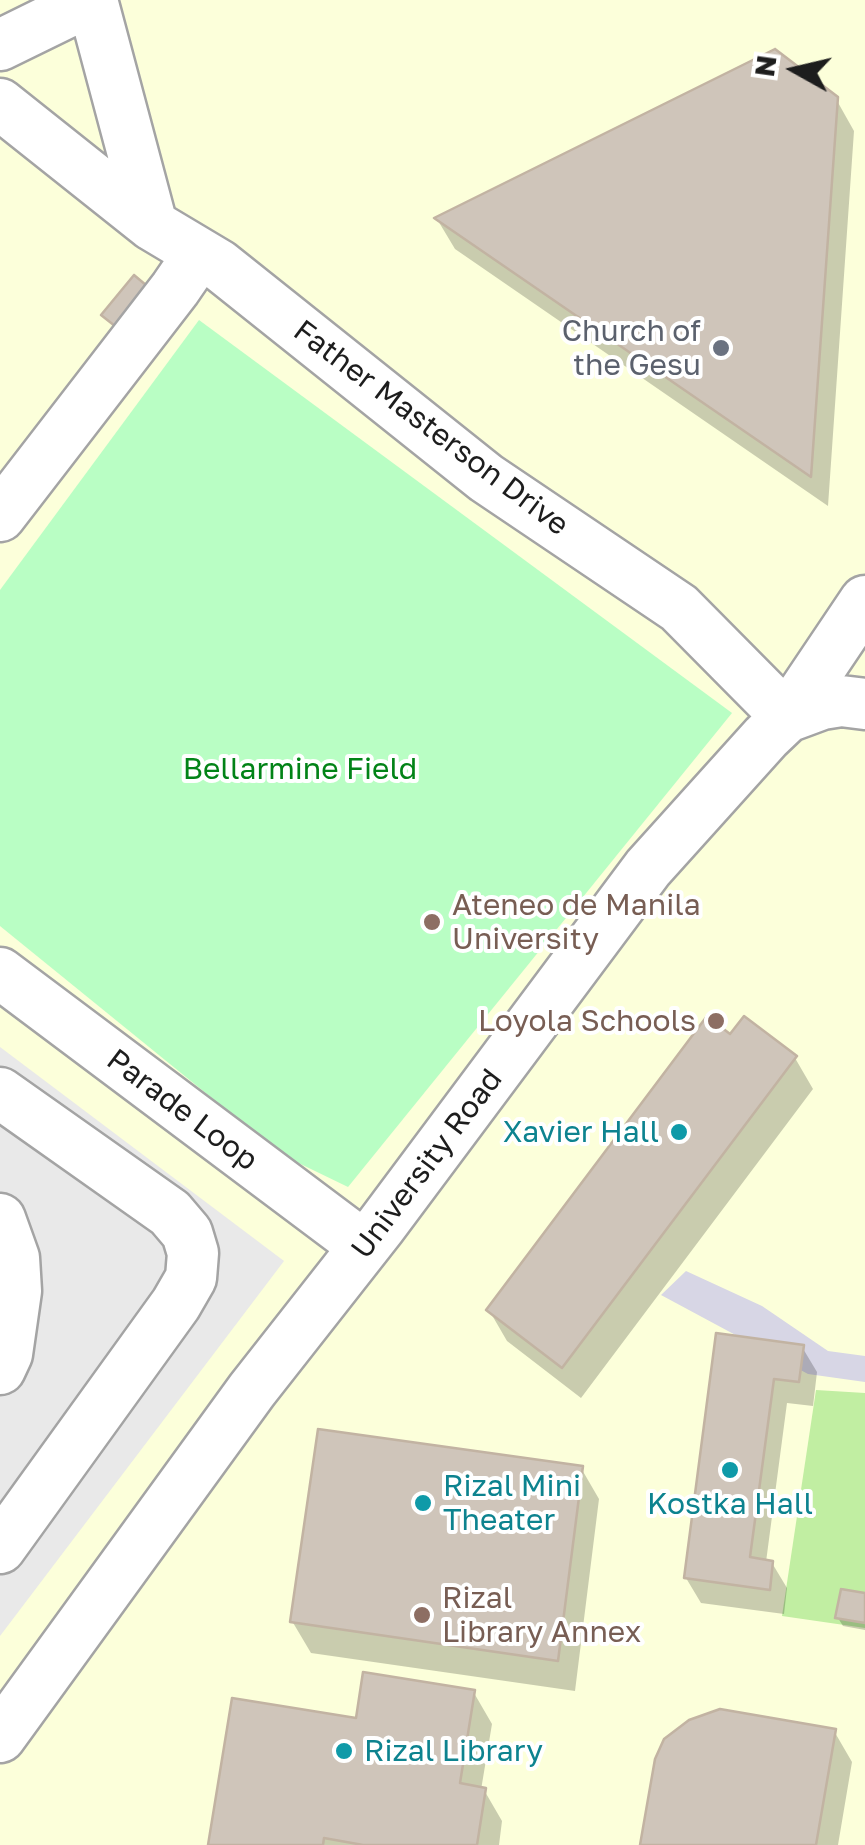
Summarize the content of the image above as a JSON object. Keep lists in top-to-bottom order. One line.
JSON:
{"streets":{"lane":["Father Masterson Drive","Parade Loop","University Road"]},"crossings":[["Father Masterson Drive","University Road"],["Parade Loop","University Road"]],"parks":["Bellarmine Field"],"places":["Church of the Gesu","Ateneo de Manila University","Loyola Schools","Xavier Hall","Kostka Hall","Rizal Mini Theater","Rizal Library Annex","Rizal Library"],"north":"left"}
